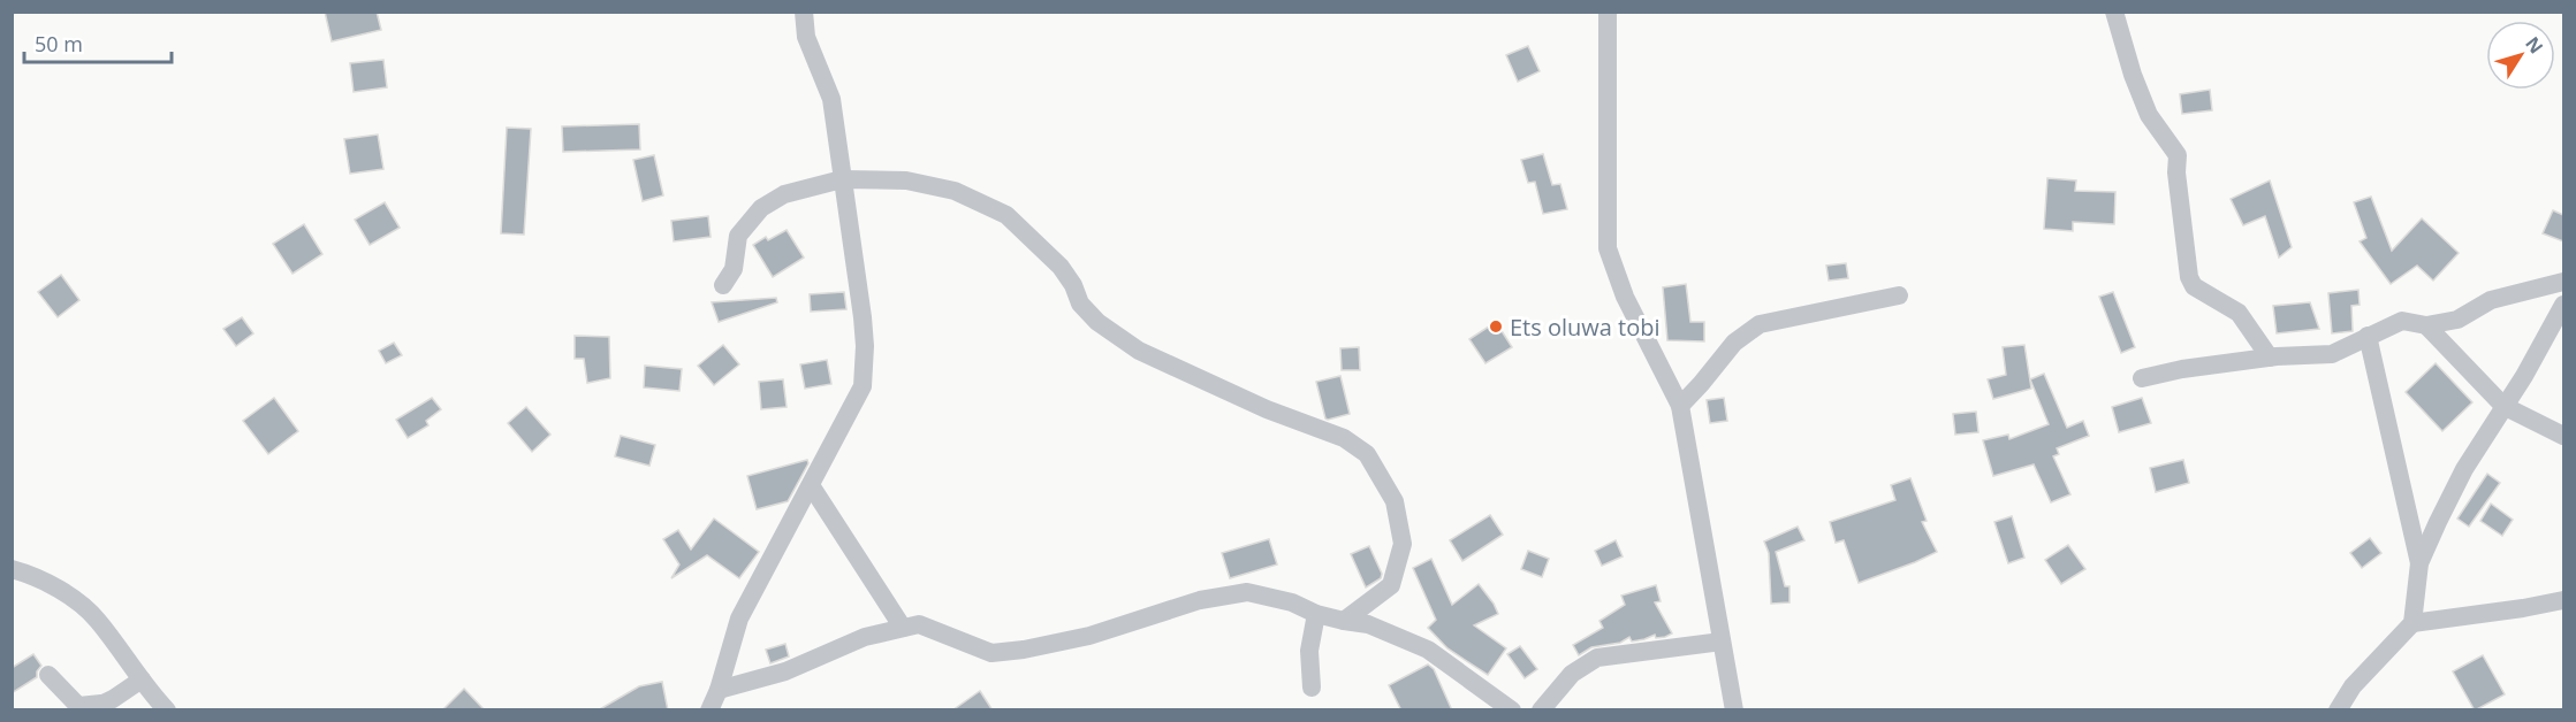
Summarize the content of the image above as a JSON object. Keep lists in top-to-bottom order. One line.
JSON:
{"places":["Ets oluwa tobi"],"scale_bar":"50 m","north":"top right"}
